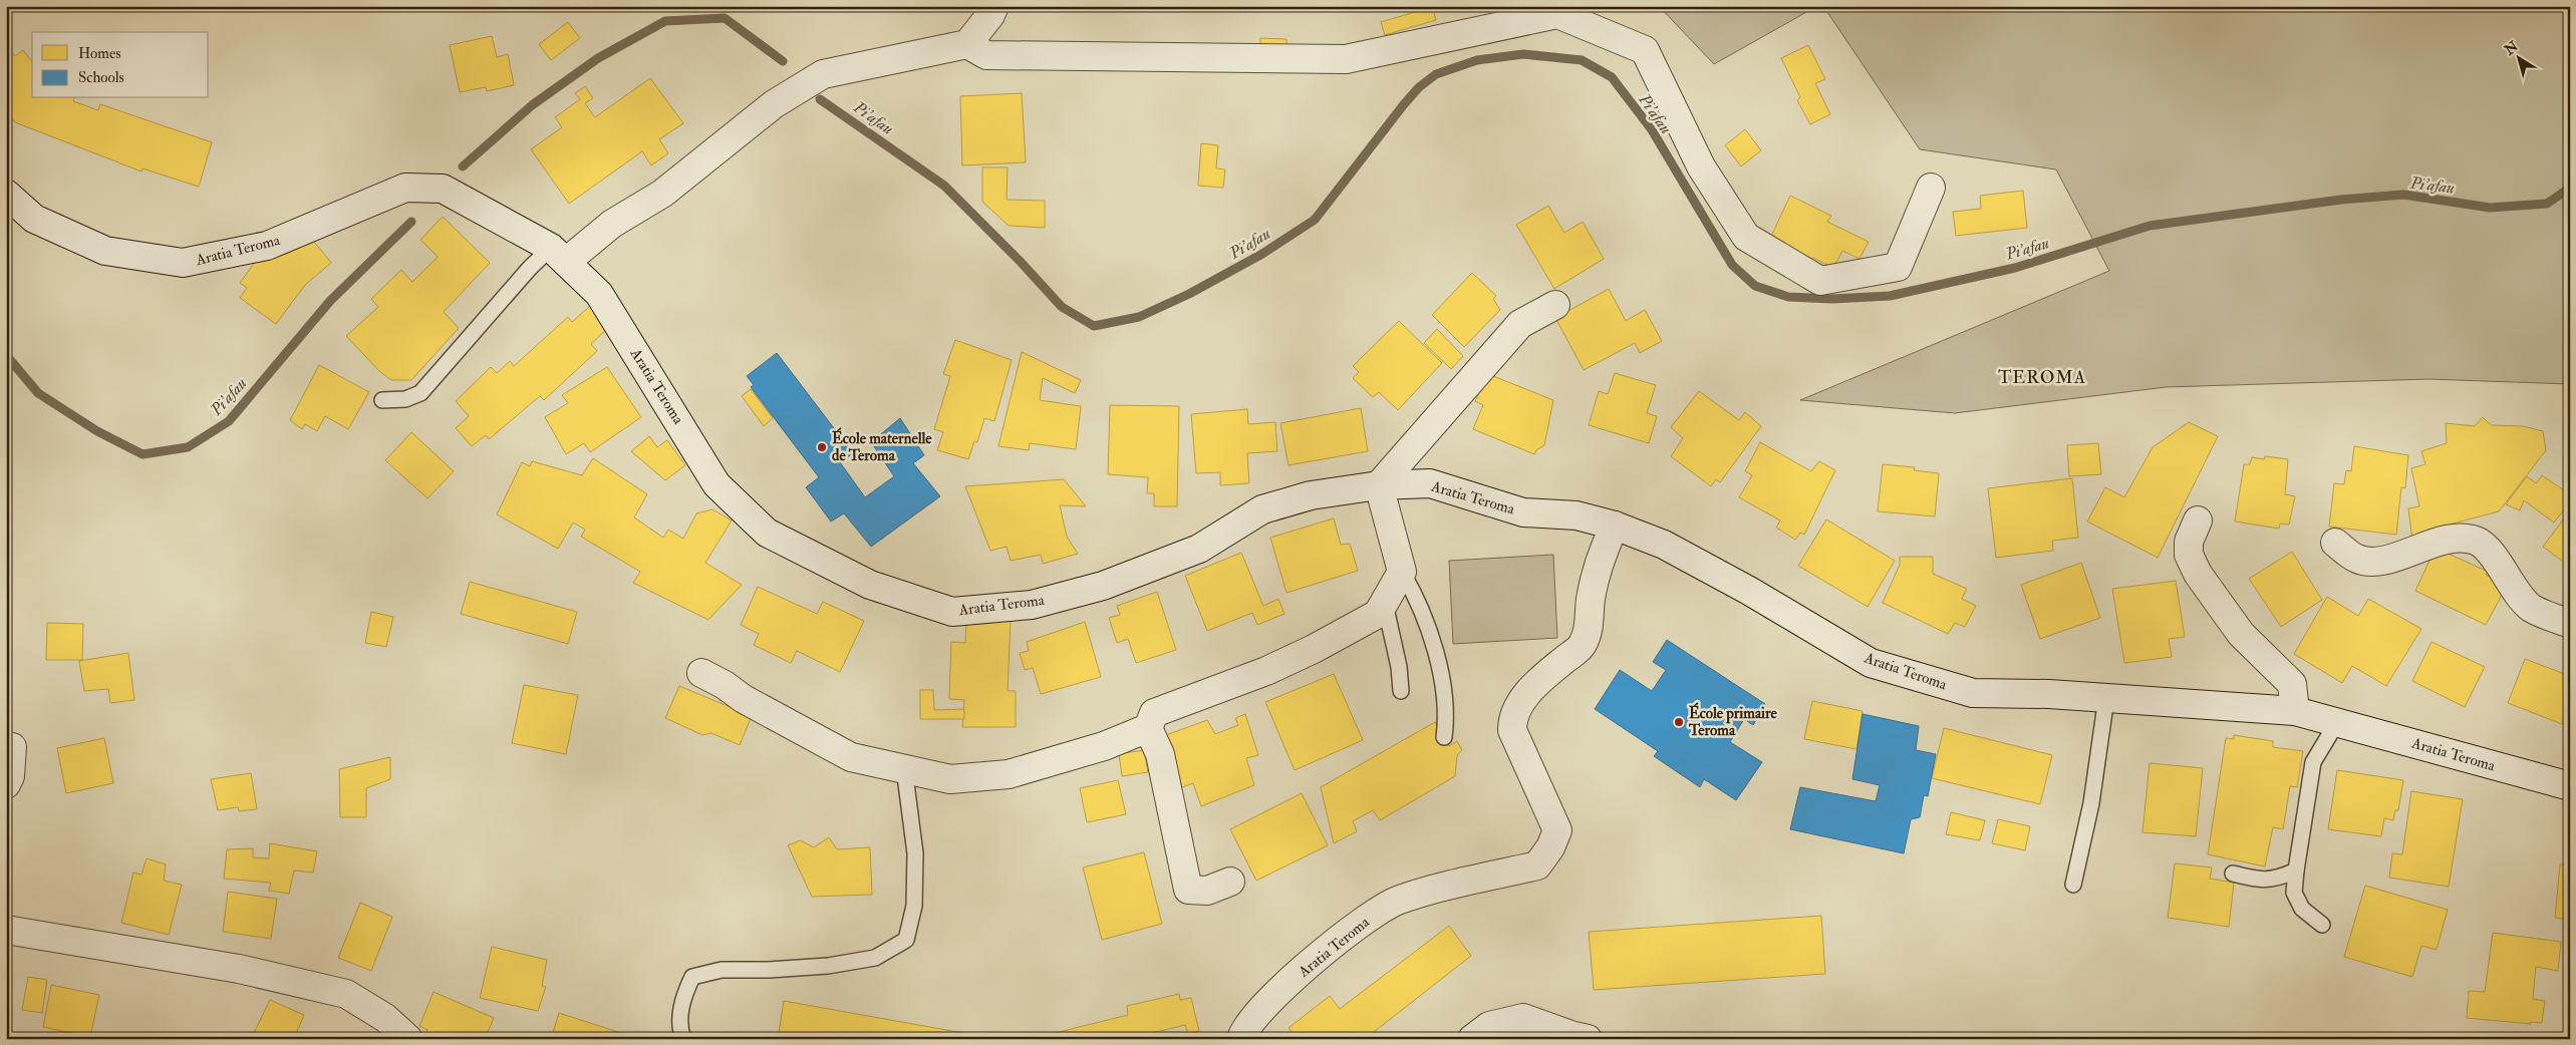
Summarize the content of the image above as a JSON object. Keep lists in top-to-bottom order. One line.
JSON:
{"streets":{"street":["Aratia Teroma"]},"districts":["TEROMA"],"water":["Pi'afau"],"places":["École maternelle de Teroma","École primaire Teroma"],"legend":["Homes","Schools"],"north":"top left"}
